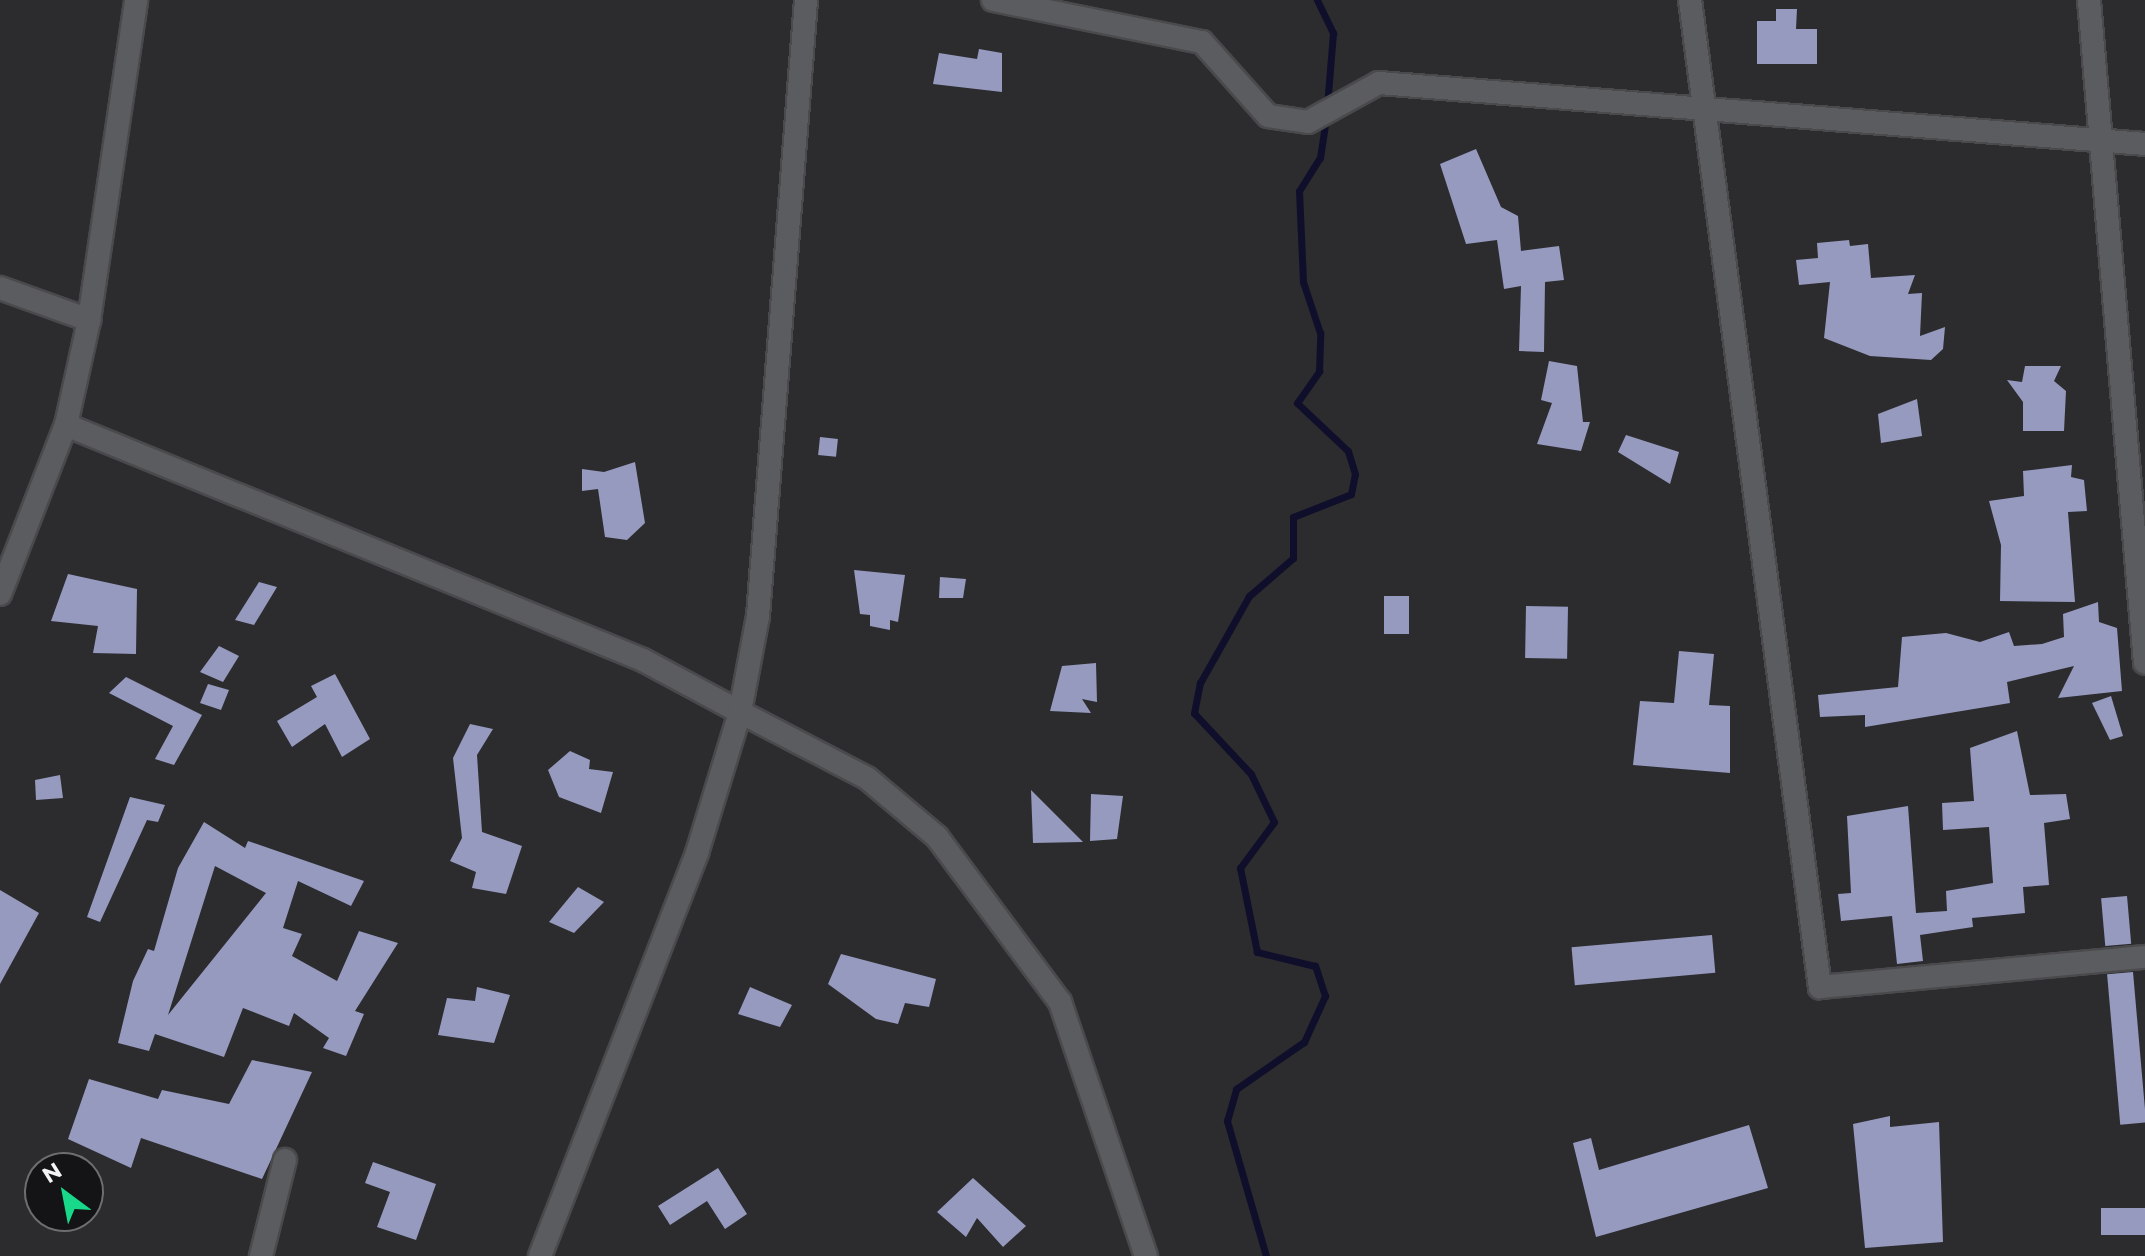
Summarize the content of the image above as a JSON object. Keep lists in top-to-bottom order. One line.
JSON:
{"north":"top left"}
